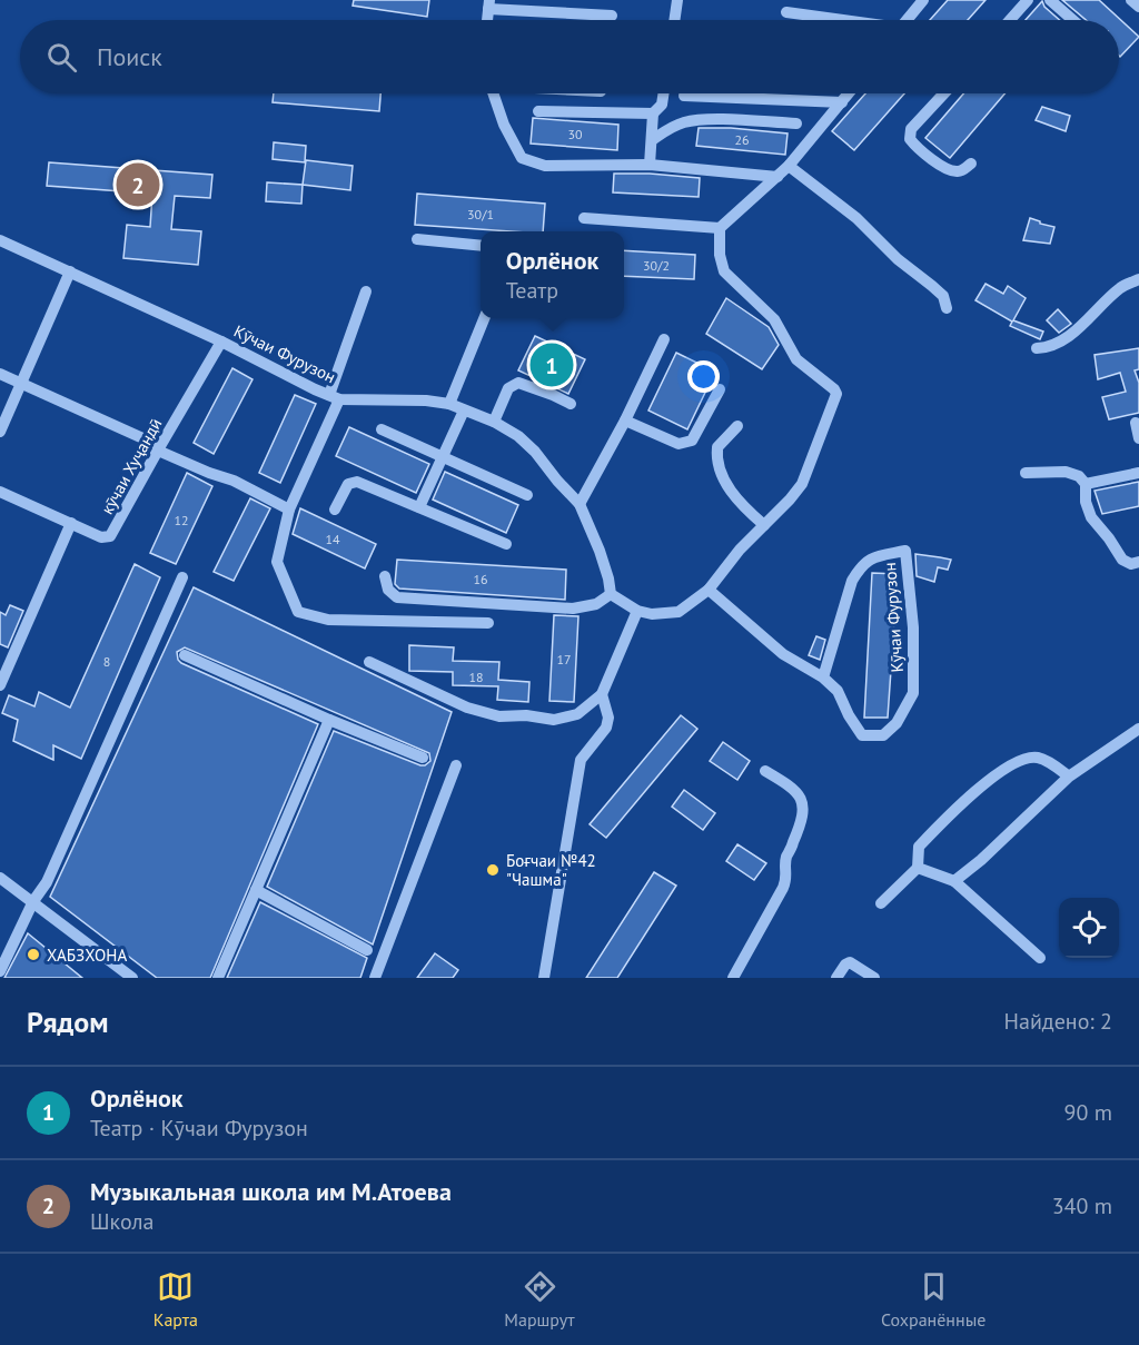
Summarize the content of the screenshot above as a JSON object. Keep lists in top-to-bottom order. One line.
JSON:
{"streets":{"street":["Кӯчаи Фурузон","кӯчаи Хуҷандӣ"]},"crossings":[["Кӯчаи Фурузон","кӯчаи Хуҷандӣ"]],"places":["Боғчаи №42 \"Чашма\"","ХАБЗХОНА"],"house_numbers":["30","26","30/1","30/2","12","14","16","17","8","18"],"page":{"search":"Поиск","pins":["2","1"],"popup":["Орлёнок","Театр"],"heading":["Рядом","Найдено: 2"],"list":[{"mark":"1","name":"Орлёнок","note":"Театр · Кӯчаи Фурузон","value":"90 m"},{"mark":"2","name":"Музыкальная школа им М.Атоева","note":"Школа","value":"340 m"}],"nav":["Карта","Маршрут","Сохранённые"]}}
